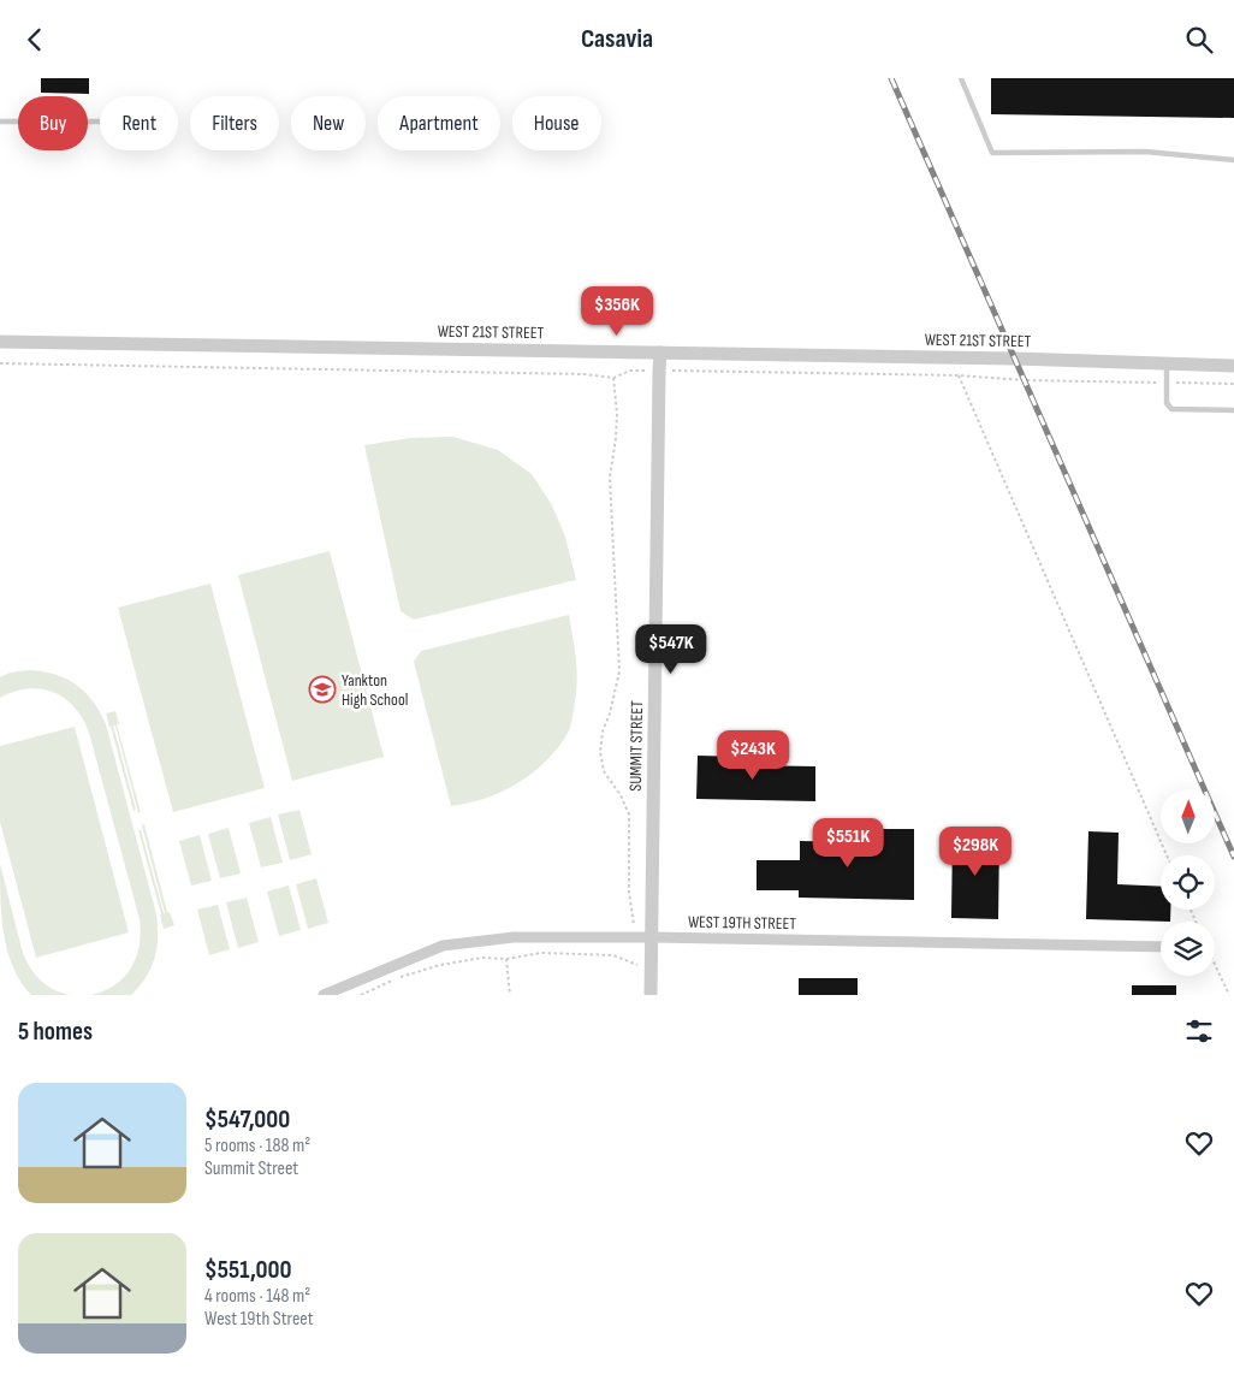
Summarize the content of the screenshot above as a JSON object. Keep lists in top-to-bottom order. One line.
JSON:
{"streets":{"street":["WEST 21ST STREET","SUMMIT STREET","WEST 19TH STREET"]},"crossings":[["WEST 21ST STREET","SUMMIT STREET"],["SUMMIT STREET","WEST 19TH STREET"]],"places":{"school or university":["Yankton High School"]},"north":"top","page":{"header":"Casavia","chip":["Buy","Rent","Filters","New","Apartment","House"],"price":["$356K","$547K","$243K","$551K","$298K"],"heading":"5 homes","list":[{"name":"$547,000","note":"5 rooms · 188 m² · Summit Street"},{"name":"$551,000","note":"4 rooms · 148 m² · West 19th Street"}]}}
